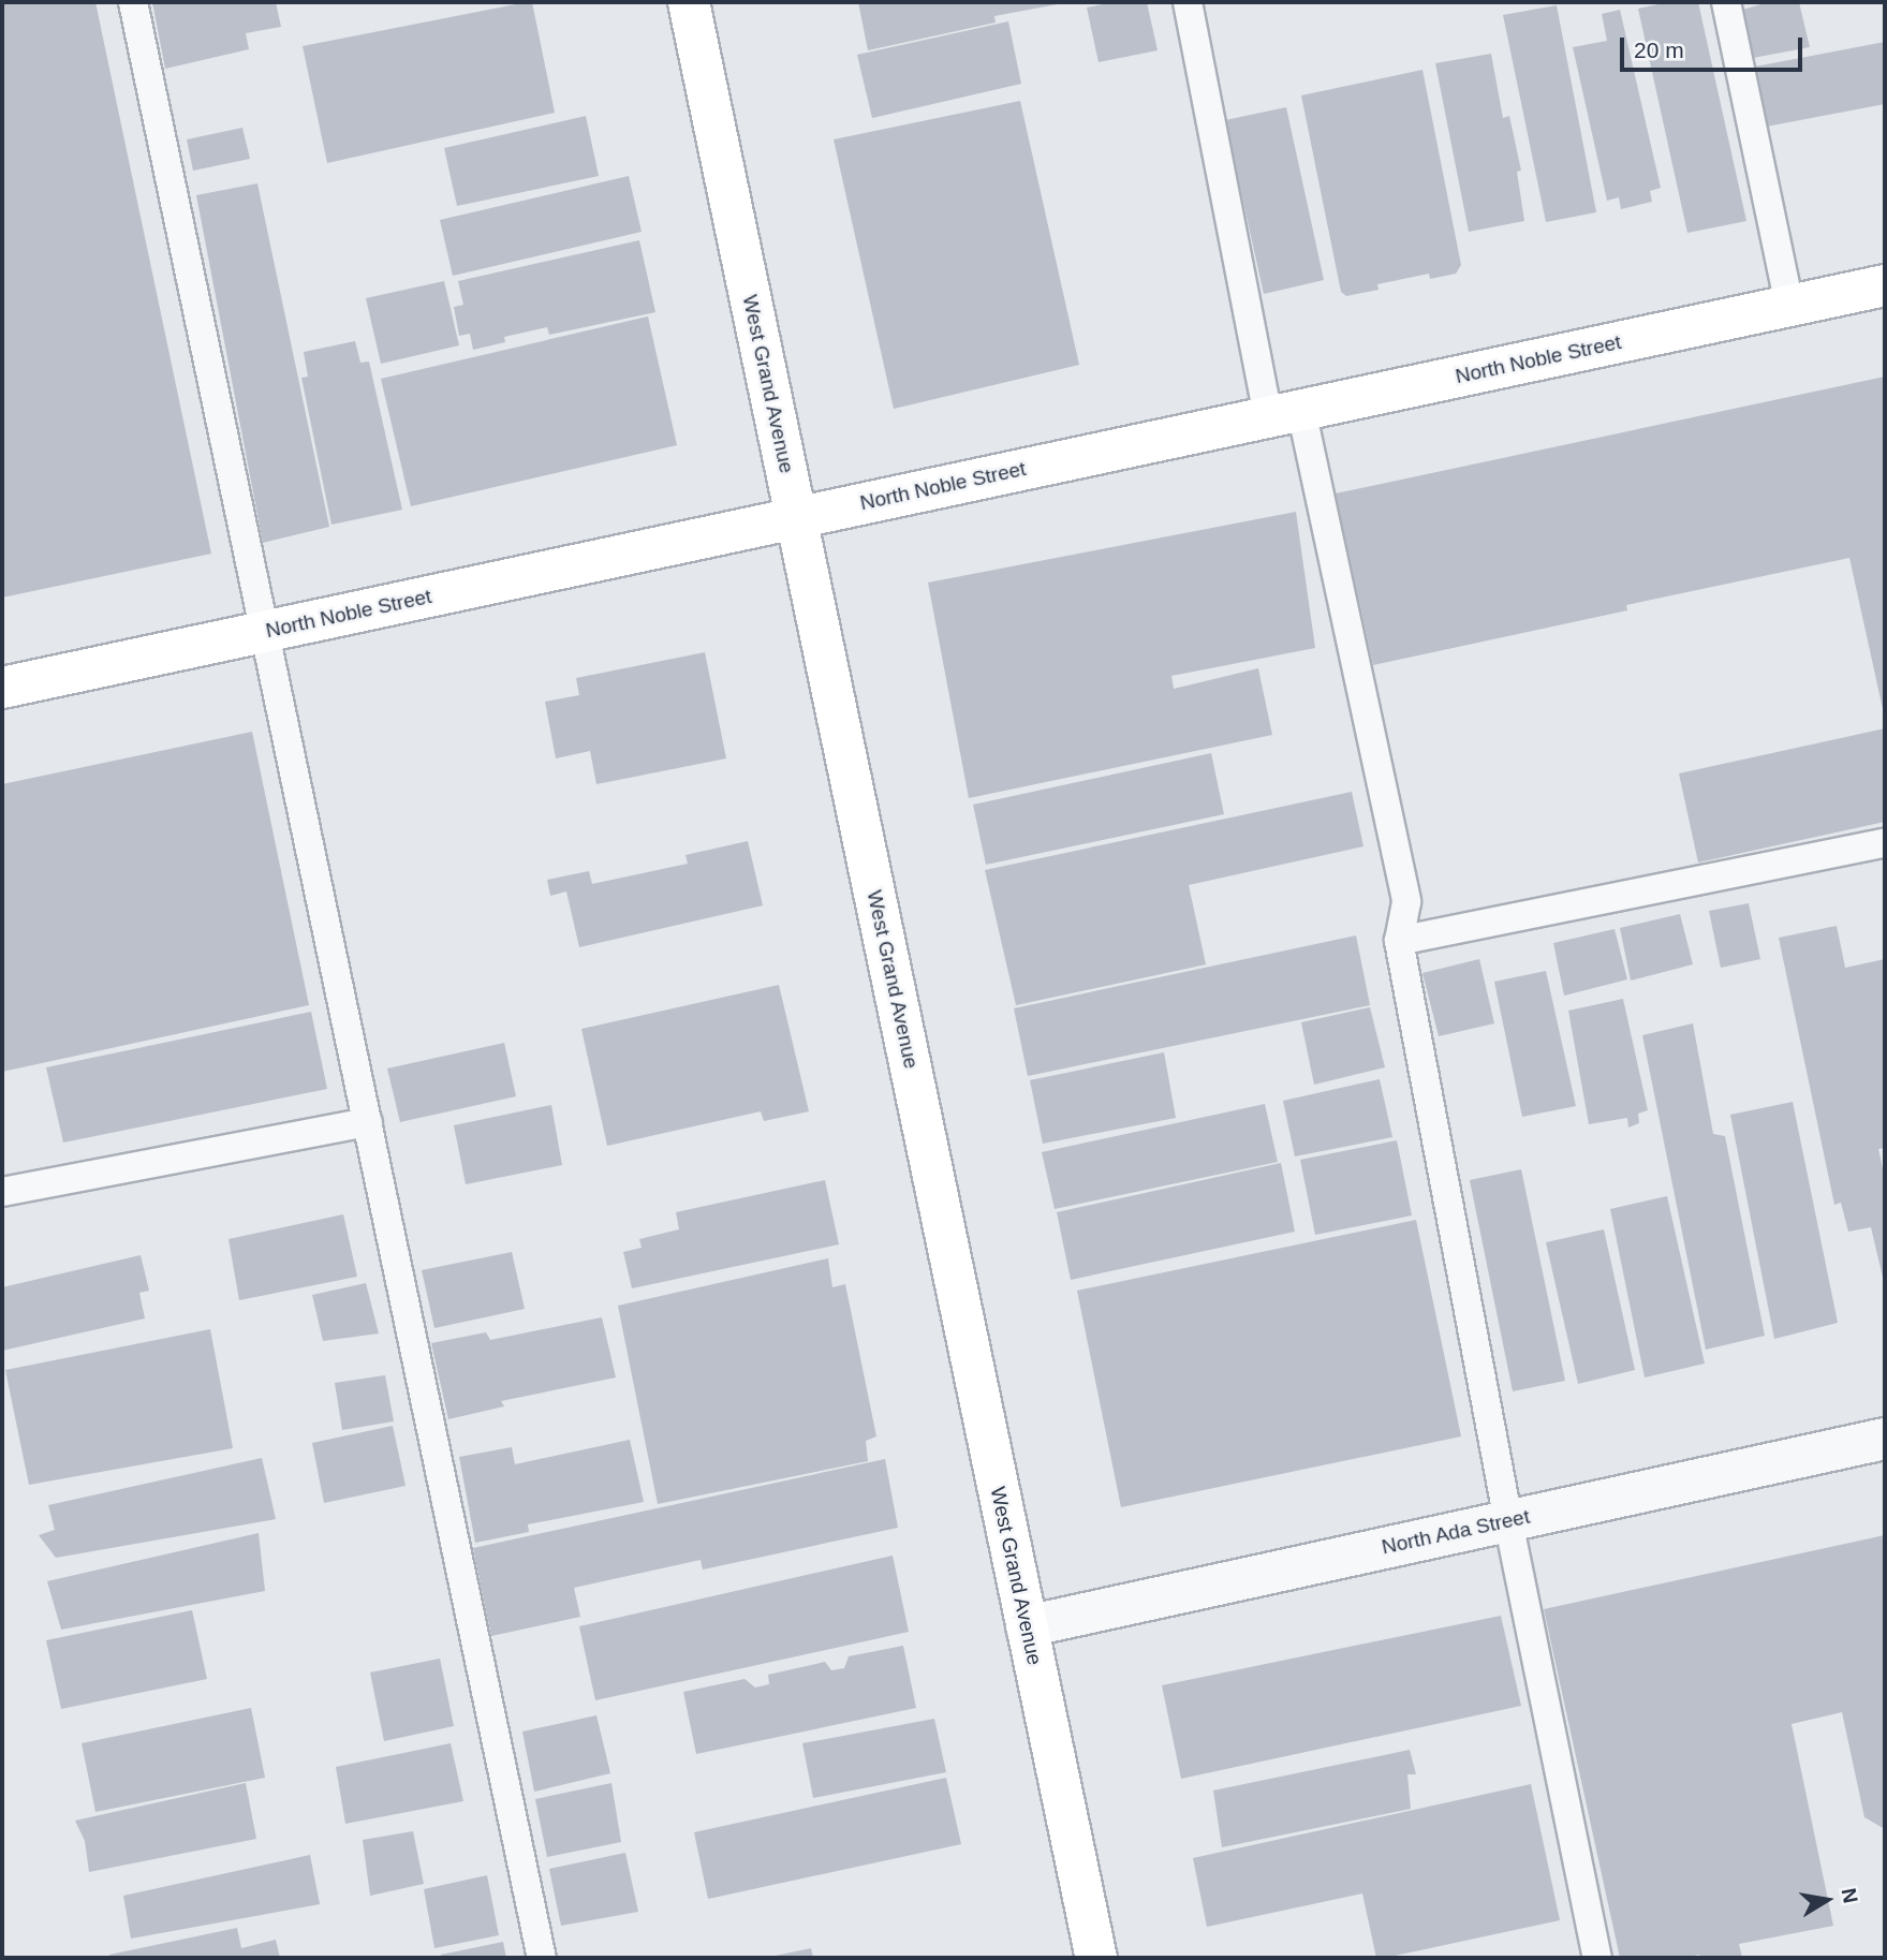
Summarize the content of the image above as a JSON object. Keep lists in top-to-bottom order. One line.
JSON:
{"streets":{"main road":["North Noble Street","West Grand Avenue"],"street":["North Ada Street"]},"crossings":[["North Noble Street","West Grand Avenue"],["West Grand Avenue","North Ada Street"]],"scale_bar":"20 m","north":"right"}
